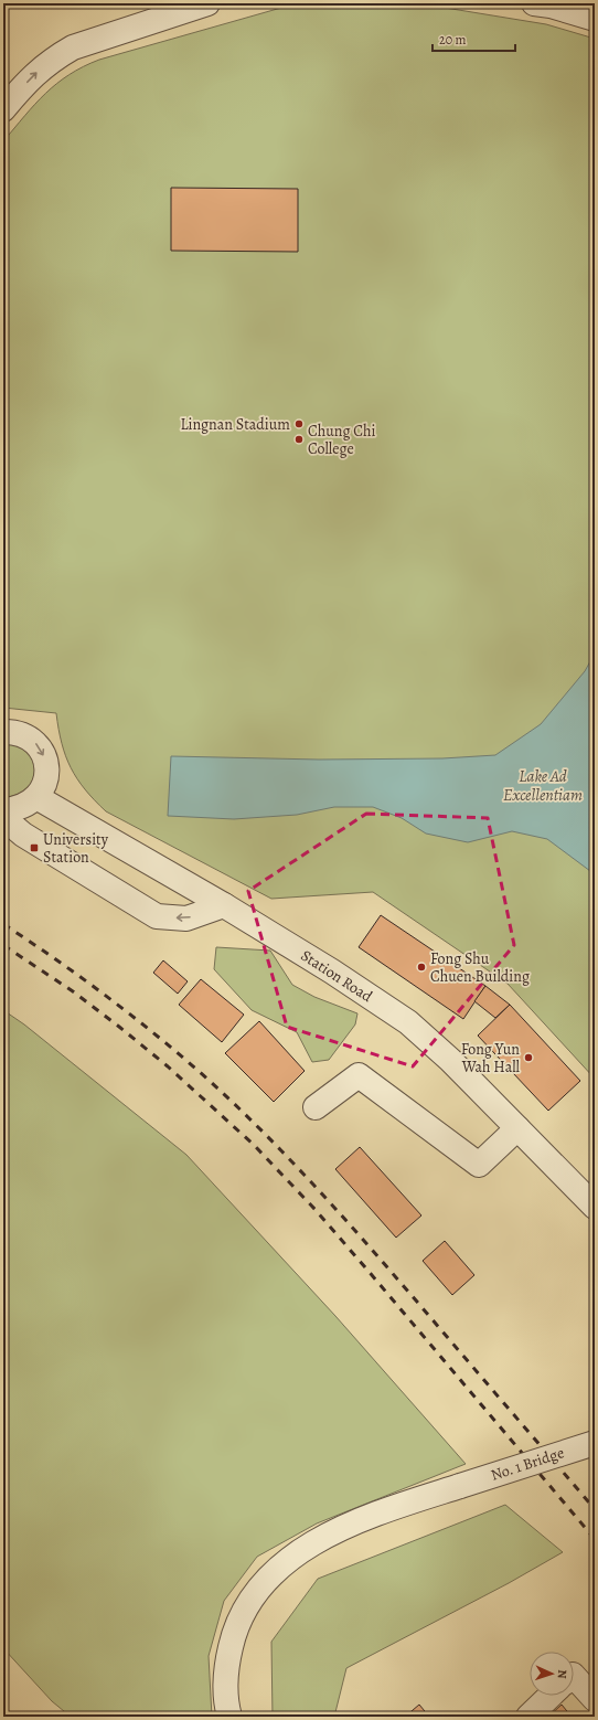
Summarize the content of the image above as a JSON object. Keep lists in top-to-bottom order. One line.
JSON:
{"streets":{"street":["Station Road","No. 1 Bridge"]},"water":["Lake Ad Excellentiam"],"places":{"other":["Lingnan Stadium","Chung Chi College","Fong Shu Chuen Building","Fong Yun Wah Hall"],"transit":["University Station"]},"scale_bar":"20 m","north":"right"}
